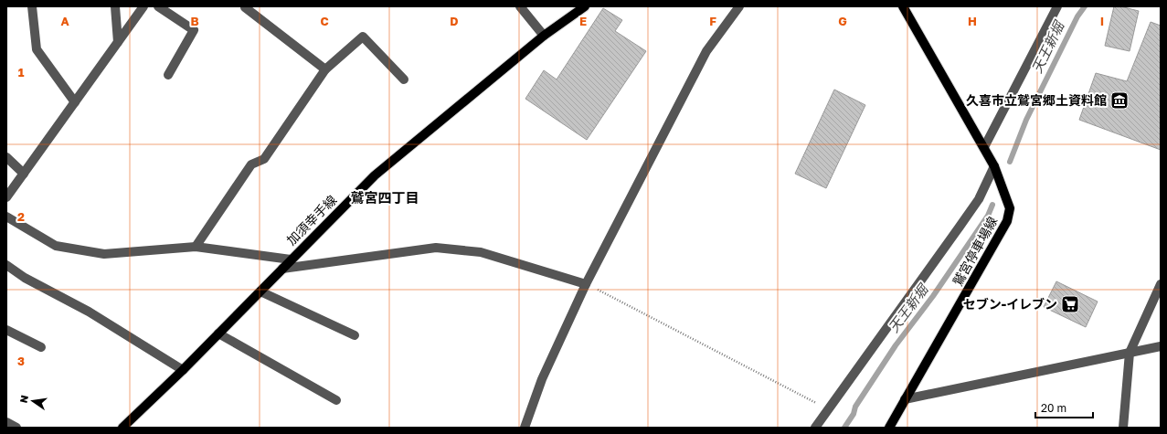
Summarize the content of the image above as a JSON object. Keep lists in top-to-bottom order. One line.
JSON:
{"streets":{"main road":["加須幸手線","鷲宮停車場線"]},"districts":["鷲宮四丁目"],"water":["天王新堀"],"places":{"museum":["久喜市立鷲宮郷土資料館"],"supermarket":["セブン-イレブン"]},"scale_bar":"20 m","north":"left","grid":{"columns":["A","B","C","D","E","F","G","H","I"],"rows":["1","2","3"]}}
